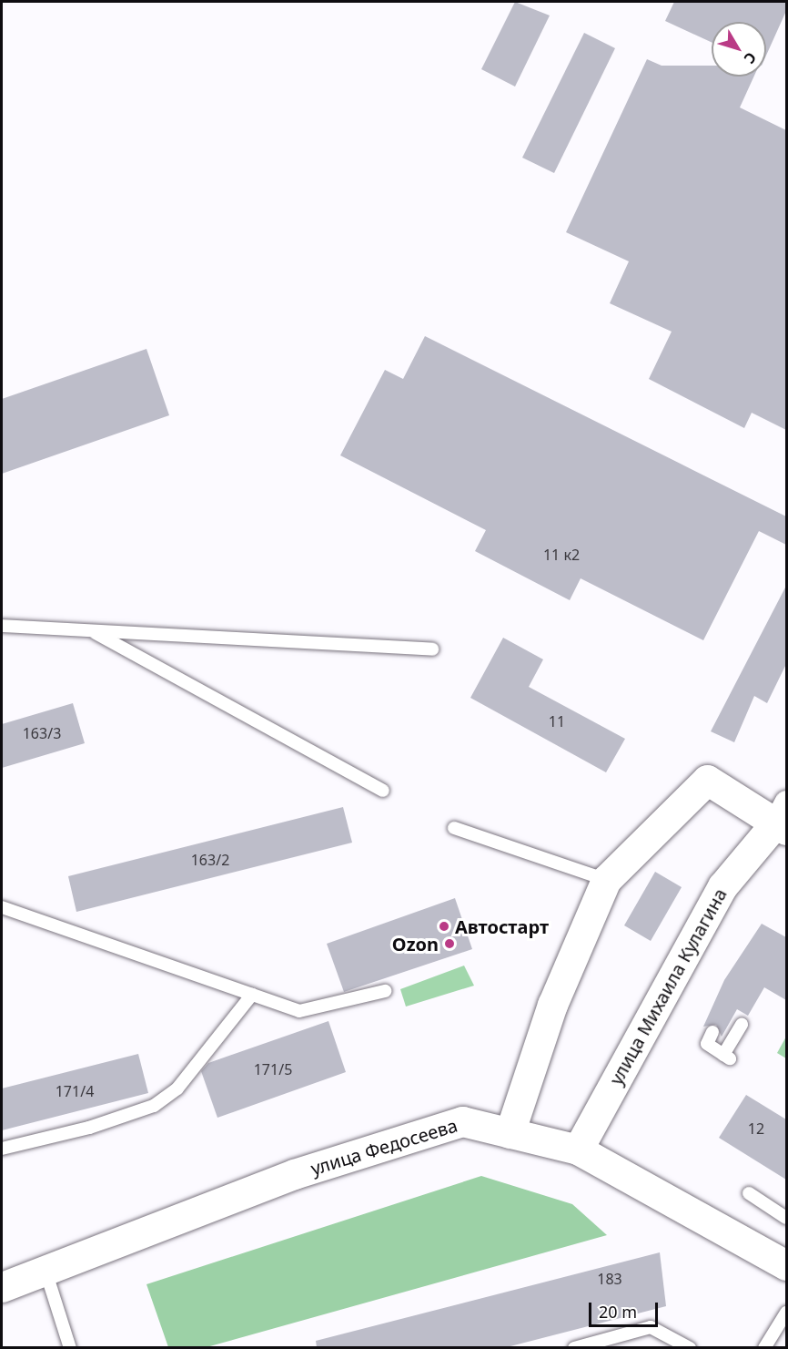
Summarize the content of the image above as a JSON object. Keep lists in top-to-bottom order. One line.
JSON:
{"streets":{"street":["улица Михаила Кулагина","улица Федосеева"]},"crossings":[["улица Михаила Кулагина","улица Федосеева"]],"places":["Автостарт","Ozon"],"house_numbers":["11 к2","11","163/3","163/2","171/5","171/4","12","183"],"scale_bar":"20 m","north":"bottom right"}
